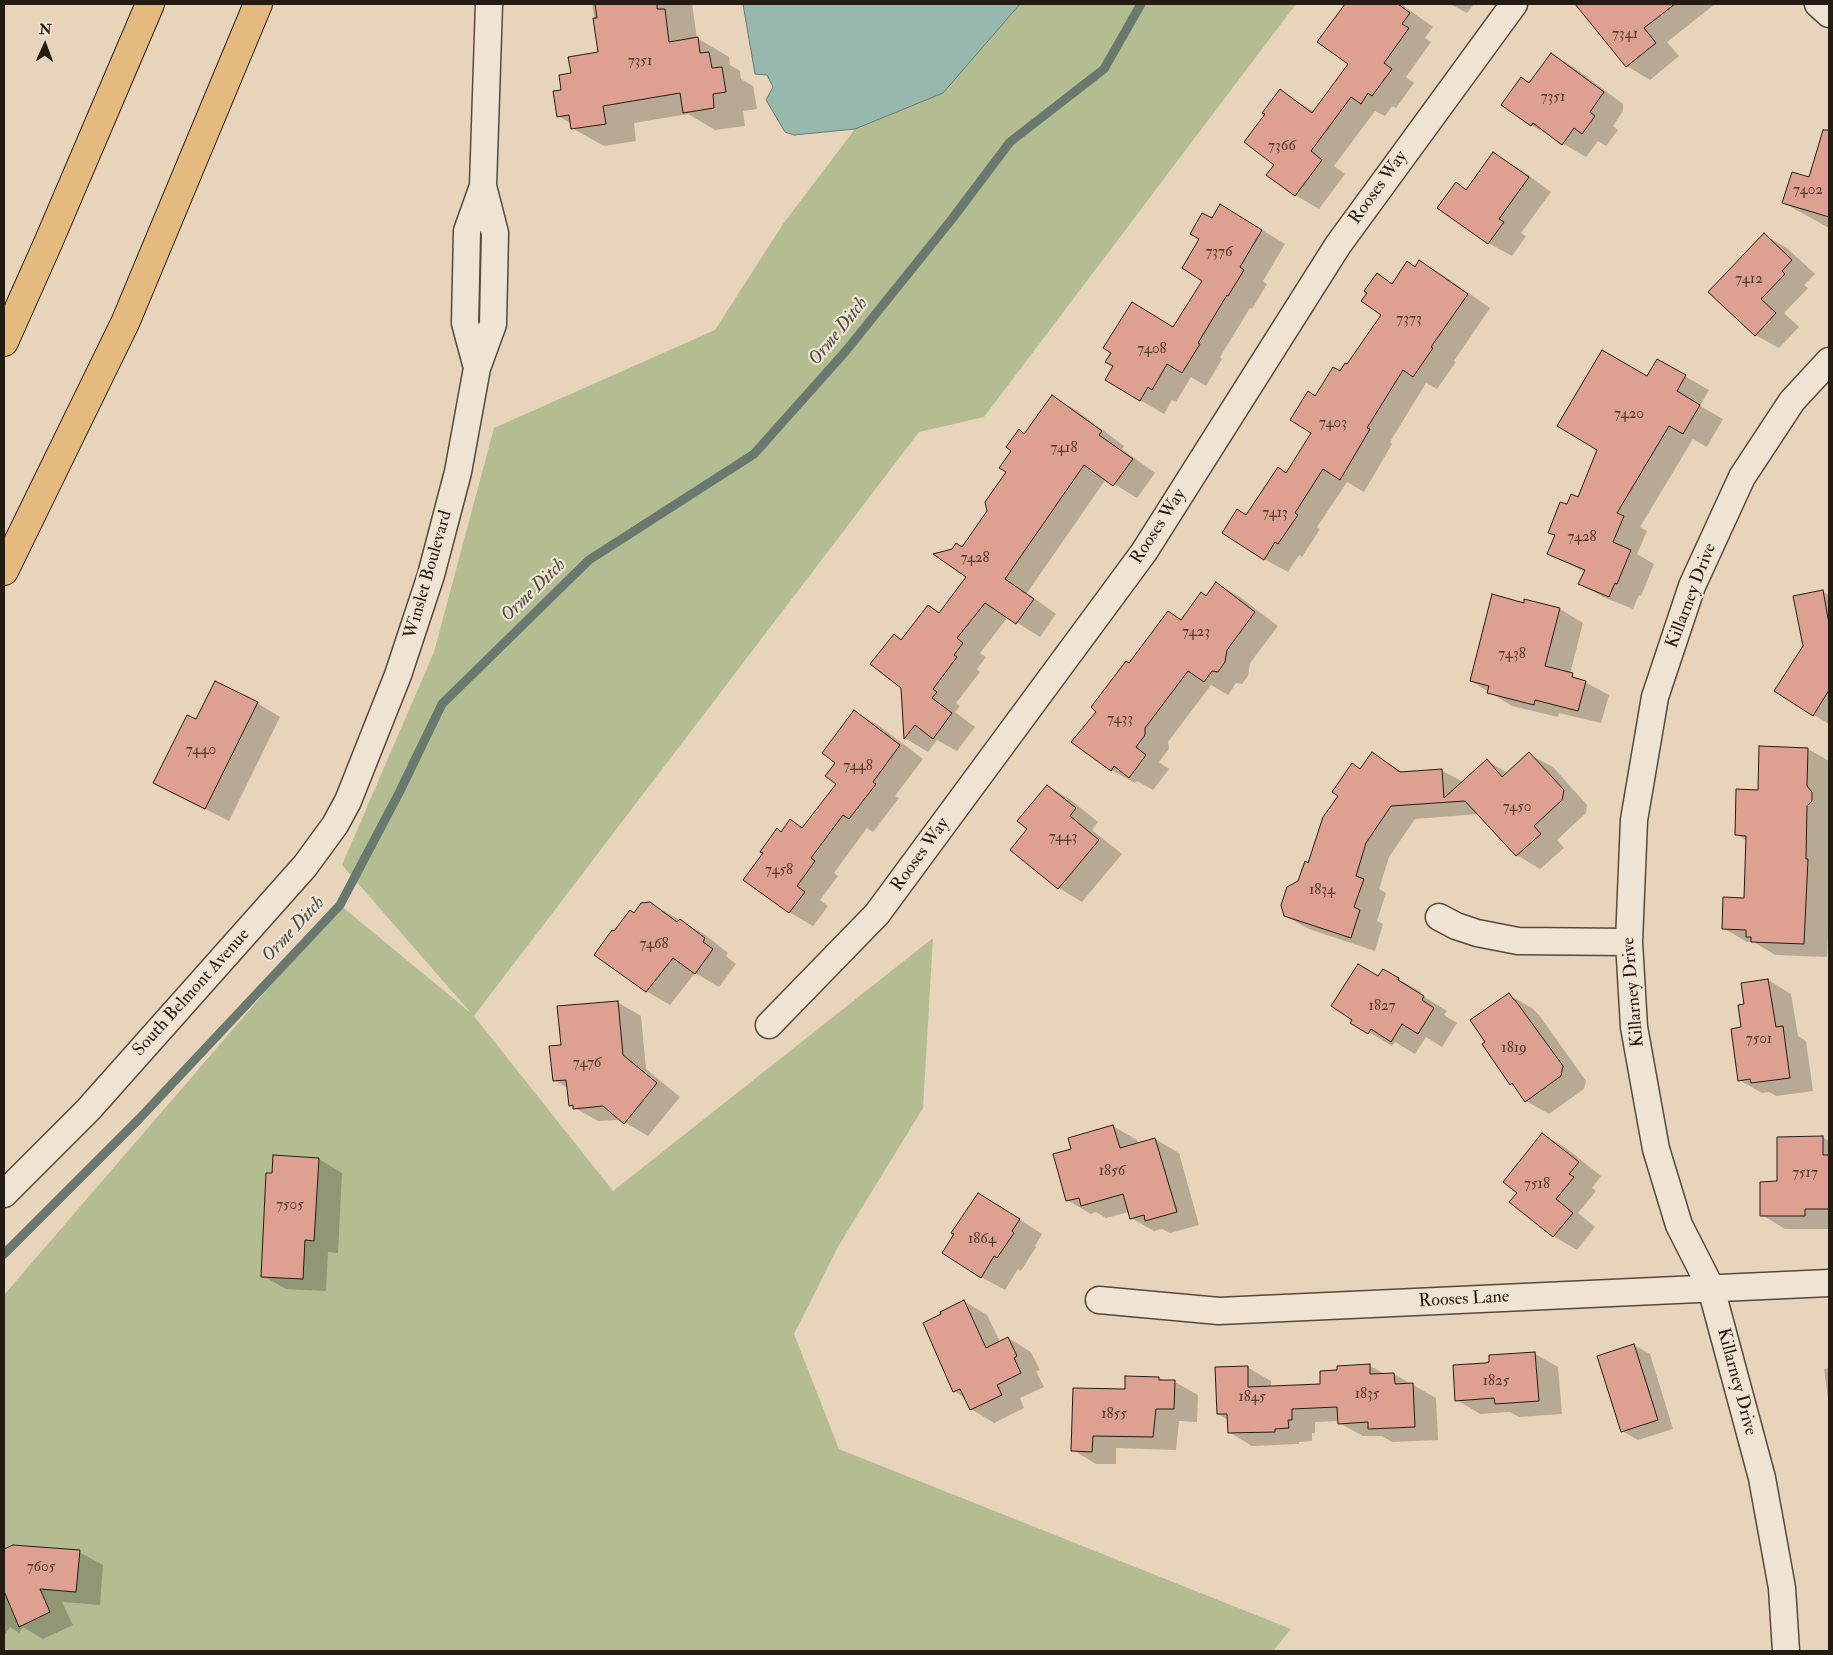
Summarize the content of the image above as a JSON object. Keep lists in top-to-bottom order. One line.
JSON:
{"streets":{"street":["Rooses Way","Winslet Boulevard","Killarney Drive","South Belmont Avenue","Rooses Lane"]},"crossings":[["Winslet Boulevard","South Belmont Avenue"],["Killarney Drive","Rooses Lane"]],"water":["Orme Ditch"],"house_numbers":["7341","7351","7351","7366","7402","7376","7412","7373","7408","7420","7403","7418","7413","7428","7428","7423","7438","7433","7440","7448","7450","7443","7458","1834","7468","1827","7501","1819","7476","1856","7517","7518","7505","1864","1825","1835","1845","1855","7605"],"north":"top"}
